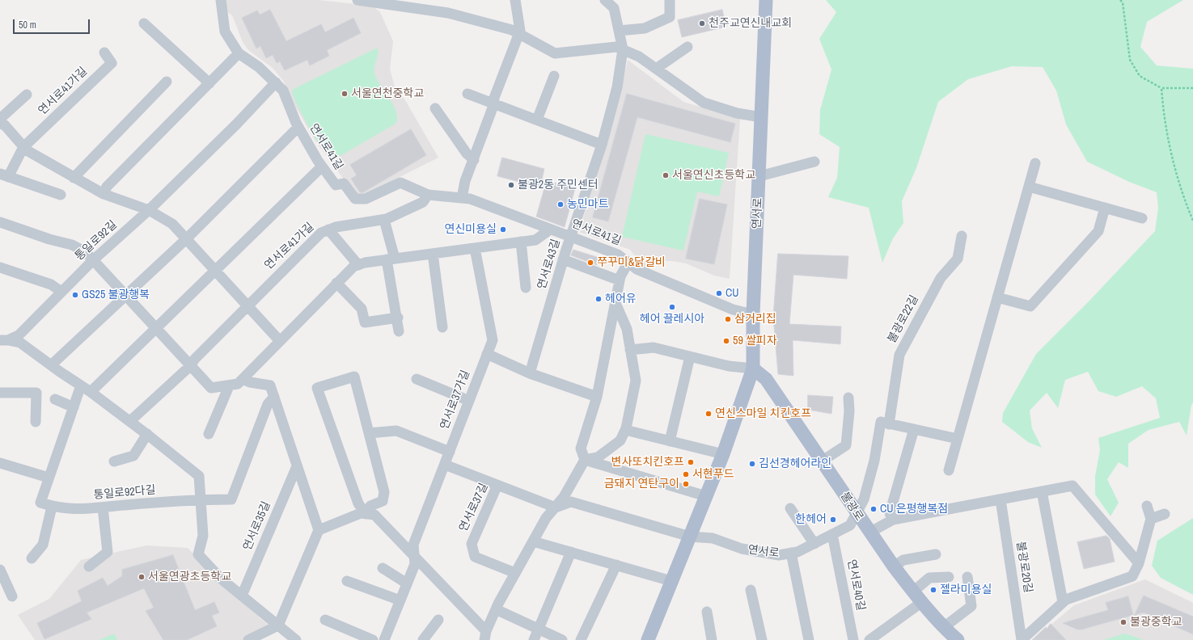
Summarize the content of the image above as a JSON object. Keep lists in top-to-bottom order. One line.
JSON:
{"streets":{"main road":["연서로","불광로"],"street":["연서로41가길","연서로41길","통일로92길","연서로43길","불광로22길","연서로37가길","통일로92다길","연서로37길","연서로35길","불광로20길","연서로40길"]},"crossings":[["연서로41가길","연서로41길"],["연서로41길","연서로"],["연서로41길","연서로43길"],["연서로","불광로"],["연서로","연서로37길"],["연서로","연서로40길"]],"places":["천주교연신내교회","서울연천중학교","서울연신초등학교","불광2동 주민센터","농민마트","연신미용실","쭈꾸미&닭갈비","CU","GS25 불광행복","헤어유","헤어 끌레시아","삼거리집","59 쌀피자","연신스마일 치킨호프","변사또치킨호프","김선경헤어라인","서현푸드","금돼지 연탄구이","CU 은평행복점","한헤어","서울연광초등학교","젤라미용실","불광중학교"],"scale_bar":"50 m"}
